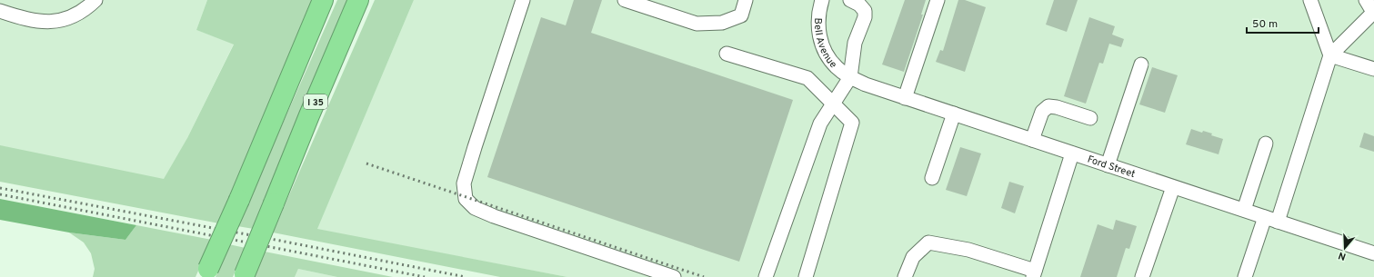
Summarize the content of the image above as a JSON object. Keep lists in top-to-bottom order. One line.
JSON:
{"streets":{"highway":["I 35"],"street":["Bell Avenue","Ford Street"]},"crossings":[["Bell Avenue","Ford Street"]],"scale_bar":"50 m","north":"bottom"}
